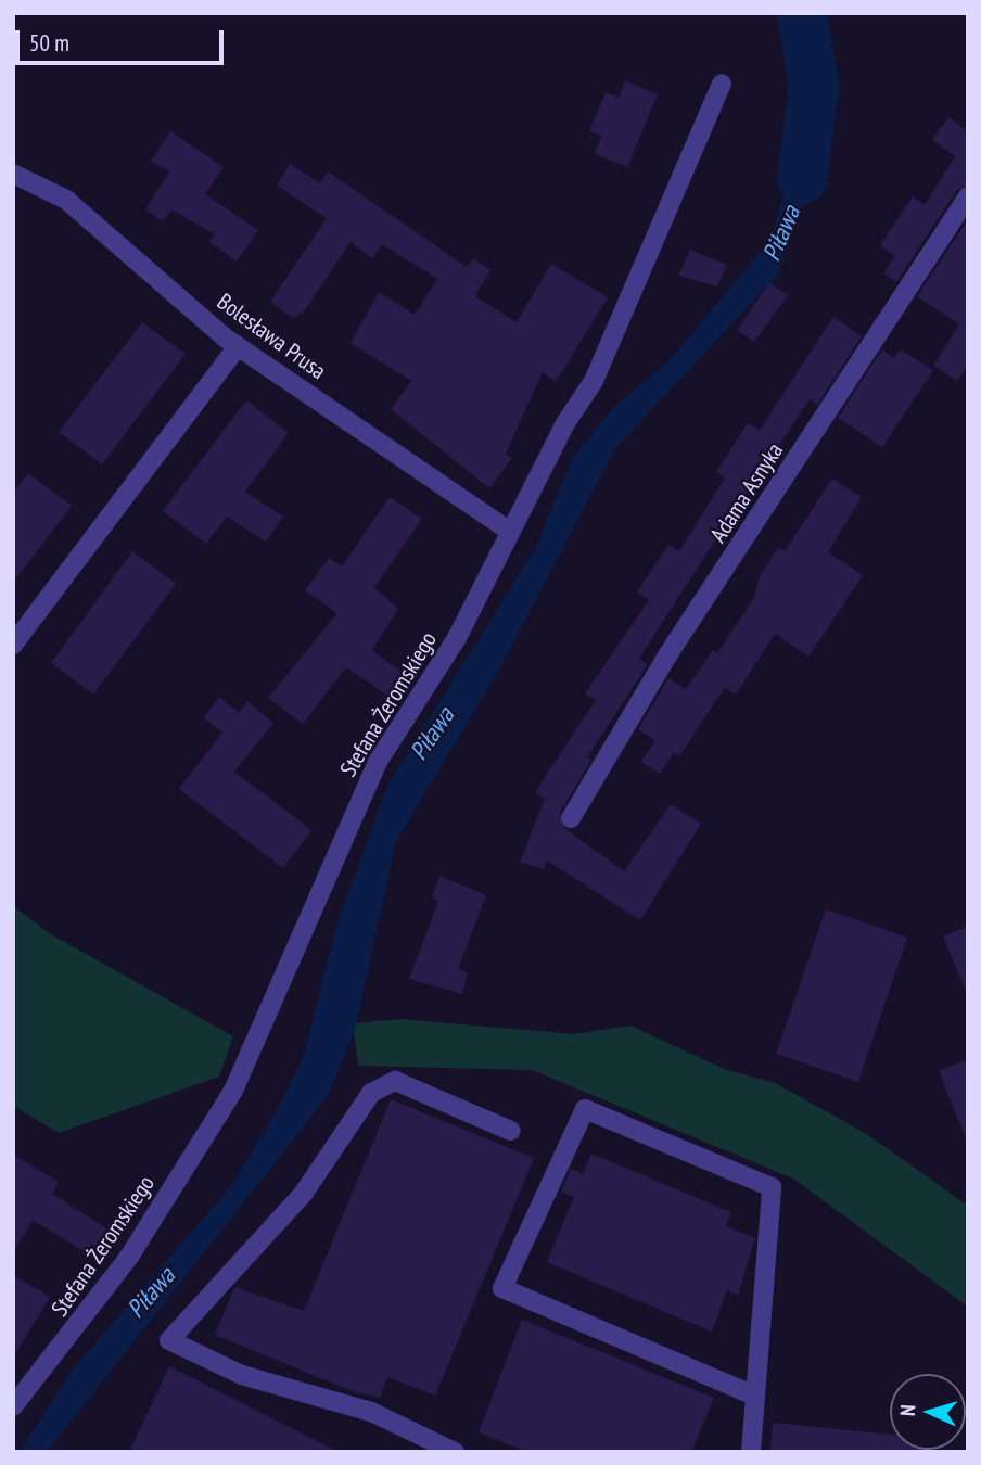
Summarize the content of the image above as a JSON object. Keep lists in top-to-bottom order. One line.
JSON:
{"streets":{"street":["Bolesława Prusa","Adama Asnyka","Stefana Żeromskiego"]},"crossings":[["Bolesława Prusa","Stefana Żeromskiego"]],"water":["Piława"],"scale_bar":"50 m","north":"left"}
